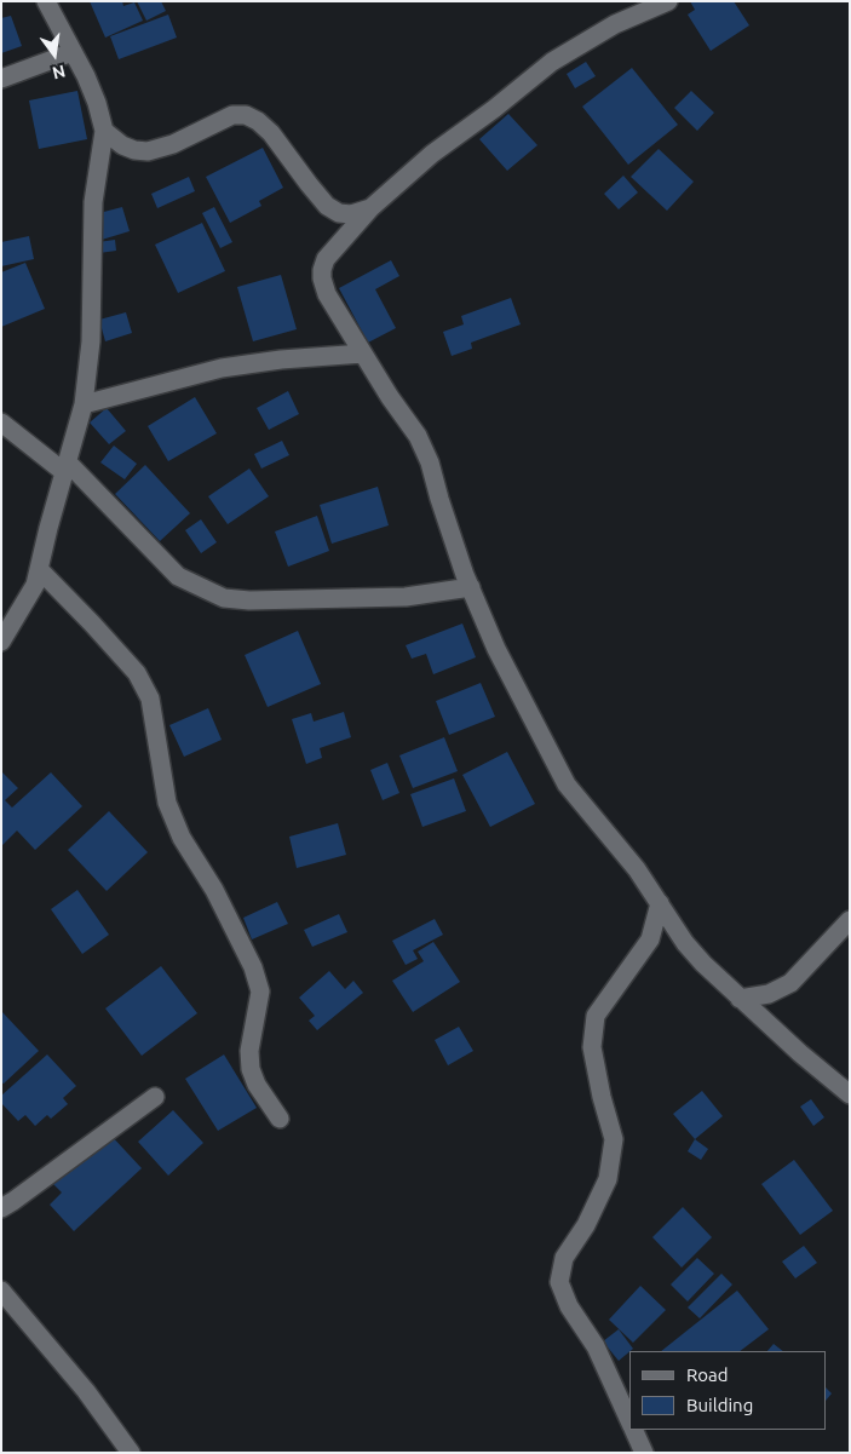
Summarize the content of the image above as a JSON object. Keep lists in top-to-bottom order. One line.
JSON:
{"legend":["Road","Building"],"north":"bottom"}
